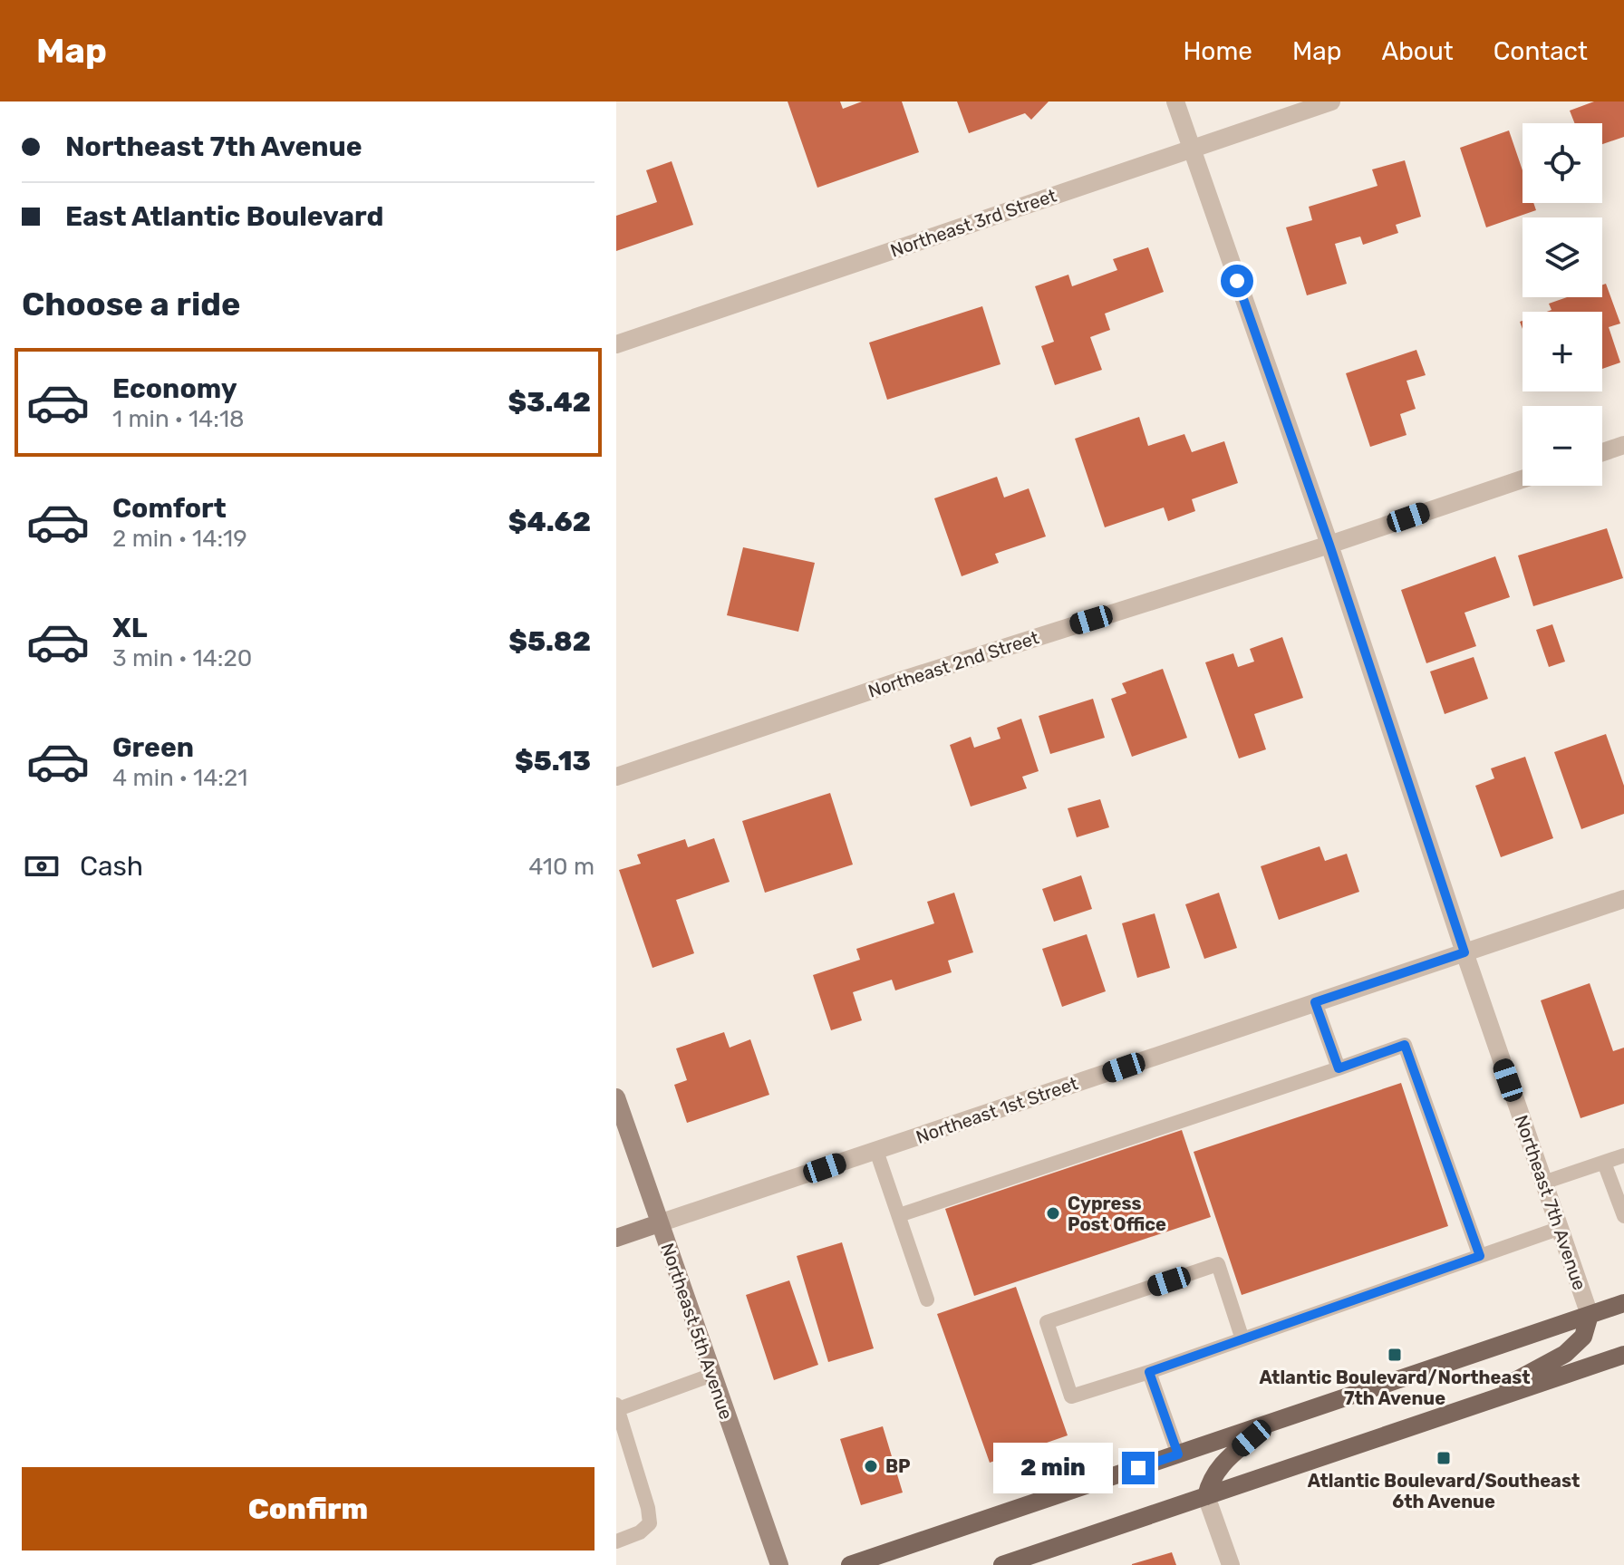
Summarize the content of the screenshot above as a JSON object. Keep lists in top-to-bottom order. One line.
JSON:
{"streets":{"street":["Northeast 3rd Street","Northeast 2nd Street","Northeast 1st Street","Northeast 7th Avenue","Northeast 5th Avenue"]},"crossings":[["Northeast 3rd Street","Northeast 7th Avenue"],["Northeast 2nd Street","Northeast 7th Avenue"],["Northeast 1st Street","Northeast 7th Avenue"],["Northeast 1st Street","Northeast 5th Avenue"]],"places":{"other":["Cypress Post Office","BP"],"transit":["Atlantic Boulevard/Northeast 7th Avenue","Atlantic Boulevard/Southeast 6th Avenue"]},"page":{"header":"Map","nav":["Home","Map","About","Contact"],"banner":["Northeast 7th Avenue","East Atlantic Boulevard"],"map_buttons":["+","−"],"heading":"Choose a ride","list":[{"name":"Economy","note":"1 min · 14:18","value":"$3.42"},{"name":"Comfort","note":"2 min · 14:19","value":"$4.62"},{"name":"XL","note":"3 min · 14:20","value":"$5.82"},{"name":"Green","note":"4 min · 14:21","value":"$5.13"}],"pay":["Cash","410 m"],"bubble":"2 min","buttons":"Confirm"}}
